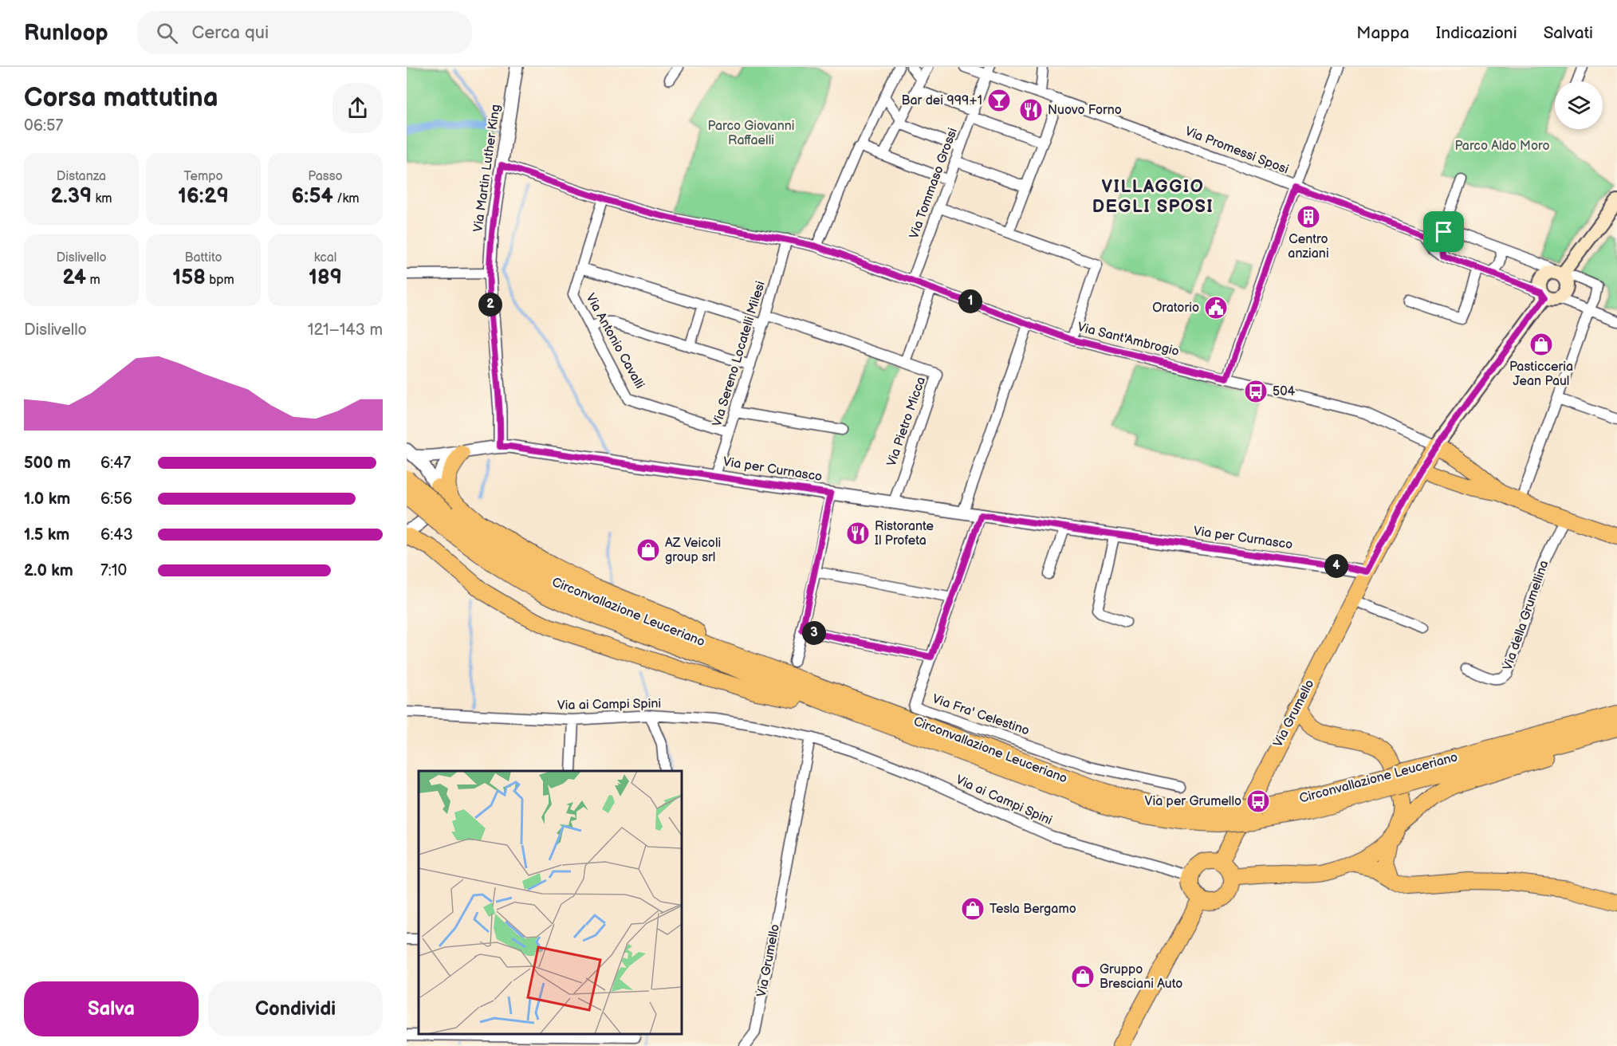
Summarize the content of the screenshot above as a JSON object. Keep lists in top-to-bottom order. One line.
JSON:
{"streets":{"main road":["Circonvallazione Leuceriano","Via Grumello"],"street":["Via Promessi Sposi","Via Martin Luther King","Via Tommaso Grossi","Via Sant'Ambrogio","Via Antonio Cavalli","Via Sereno Locatelli Milesi","Via Pietro Micca","Via per Curnasco","Via della Grumellina","Via ai Campi Spini","Via Fra' Celestino"]},"crossings":[["Via Promessi Sposi","Via Tommaso Grossi"],["Via Martin Luther King","Via per Curnasco"],["Via Tommaso Grossi","Via Sant'Ambrogio"],["Via Sant'Ambrogio","Via Pietro Micca"],["Via Sant'Ambrogio","Via Grumello"],["Via Antonio Cavalli","Via Sereno Locatelli Milesi"],["Via Sereno Locatelli Milesi","Via per Curnasco"],["Via Pietro Micca","Via per Curnasco"],["Via per Curnasco","Via Grumello"],["Via per Curnasco","Via Fra' Celestino"],["Via ai Campi Spini","Via Grumello"]],"districts":["VILLAGGIO DEGLI SPOSI"],"parks":["Parco Giovanni Raffaelli","Parco Aldo Moro"],"places":{"bar":["Bar dei 999+1"],"restaurant":["Nuovo Forno","Ristorante Il Profeta"],"building":["Centro anziani"],"public building":["Oratorio"],"shop":["Pasticceria Jean Paul","AZ Veicoli group srl","Tesla Bergamo","Gruppo Bresciani Auto"],"bus stop":["504","Via per Grumello"]},"page":{"header":"Runloop","search":"Cerca qui","nav":["Mappa","Indicazioni","Salvati"],"heading":["Corsa mattutina","06:57"],"stats":[["Distanza","2.39 km"],["Tempo","16:29"],["Passo","6:54 /km"],["Dislivello","24 m"],["Battito","158 bpm"],["kcal","189"]],"pins":["1","2","4","3"],"chart":["Dislivello","121–143 m"],"list":[{"name":"500 m","note":"6:47"},{"name":"1.0 km","note":"6:56"},{"name":"1.5 km","note":"6:43"},{"name":"2.0 km","note":"7:10"}],"buttons":["Salva","Condividi"]}}
